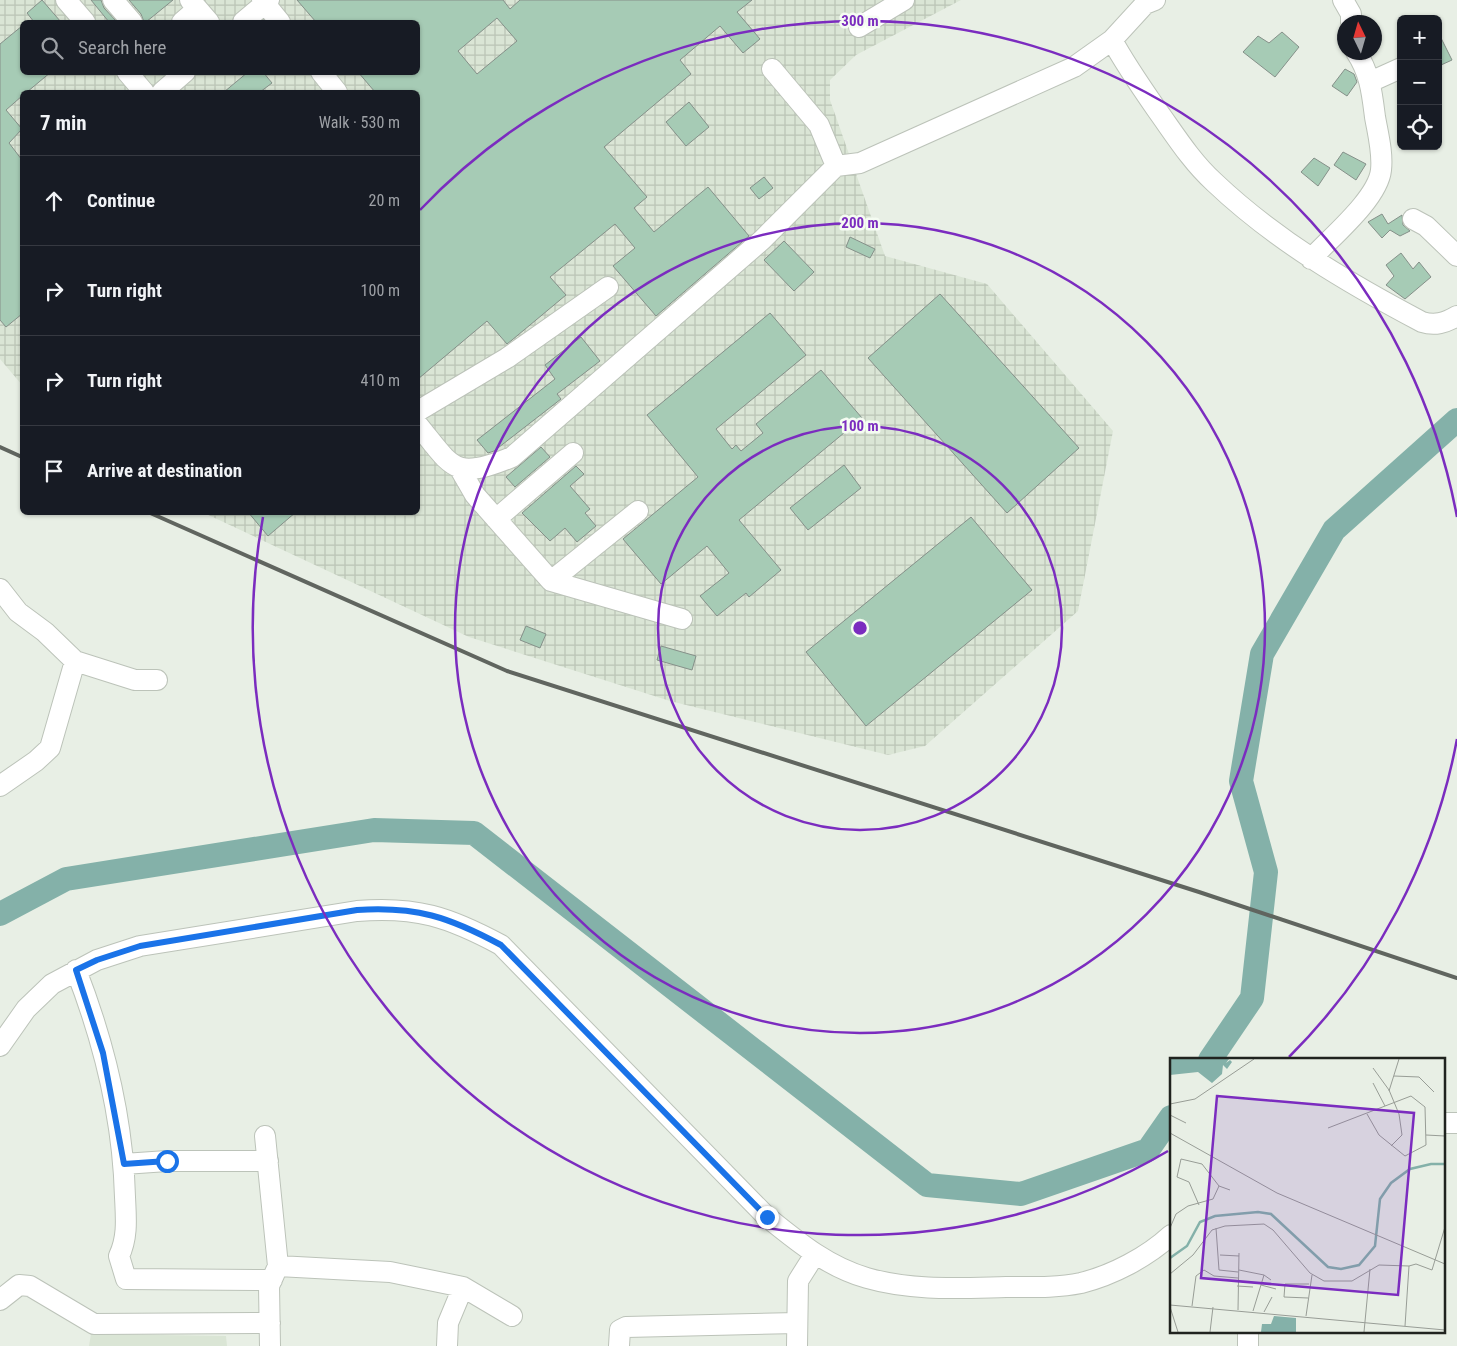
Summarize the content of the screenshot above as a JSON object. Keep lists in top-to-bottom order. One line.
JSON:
{"north":"top","page":{"map_buttons":["+","−"],"search":"Search here","heading":["7 min","Walk · 530 m"],"list":[["Continue","20 m"],["Turn right","100 m"],["Turn right","410 m"],"Arrive at destination"]},"rings":["300 m","200 m","100 m"]}
